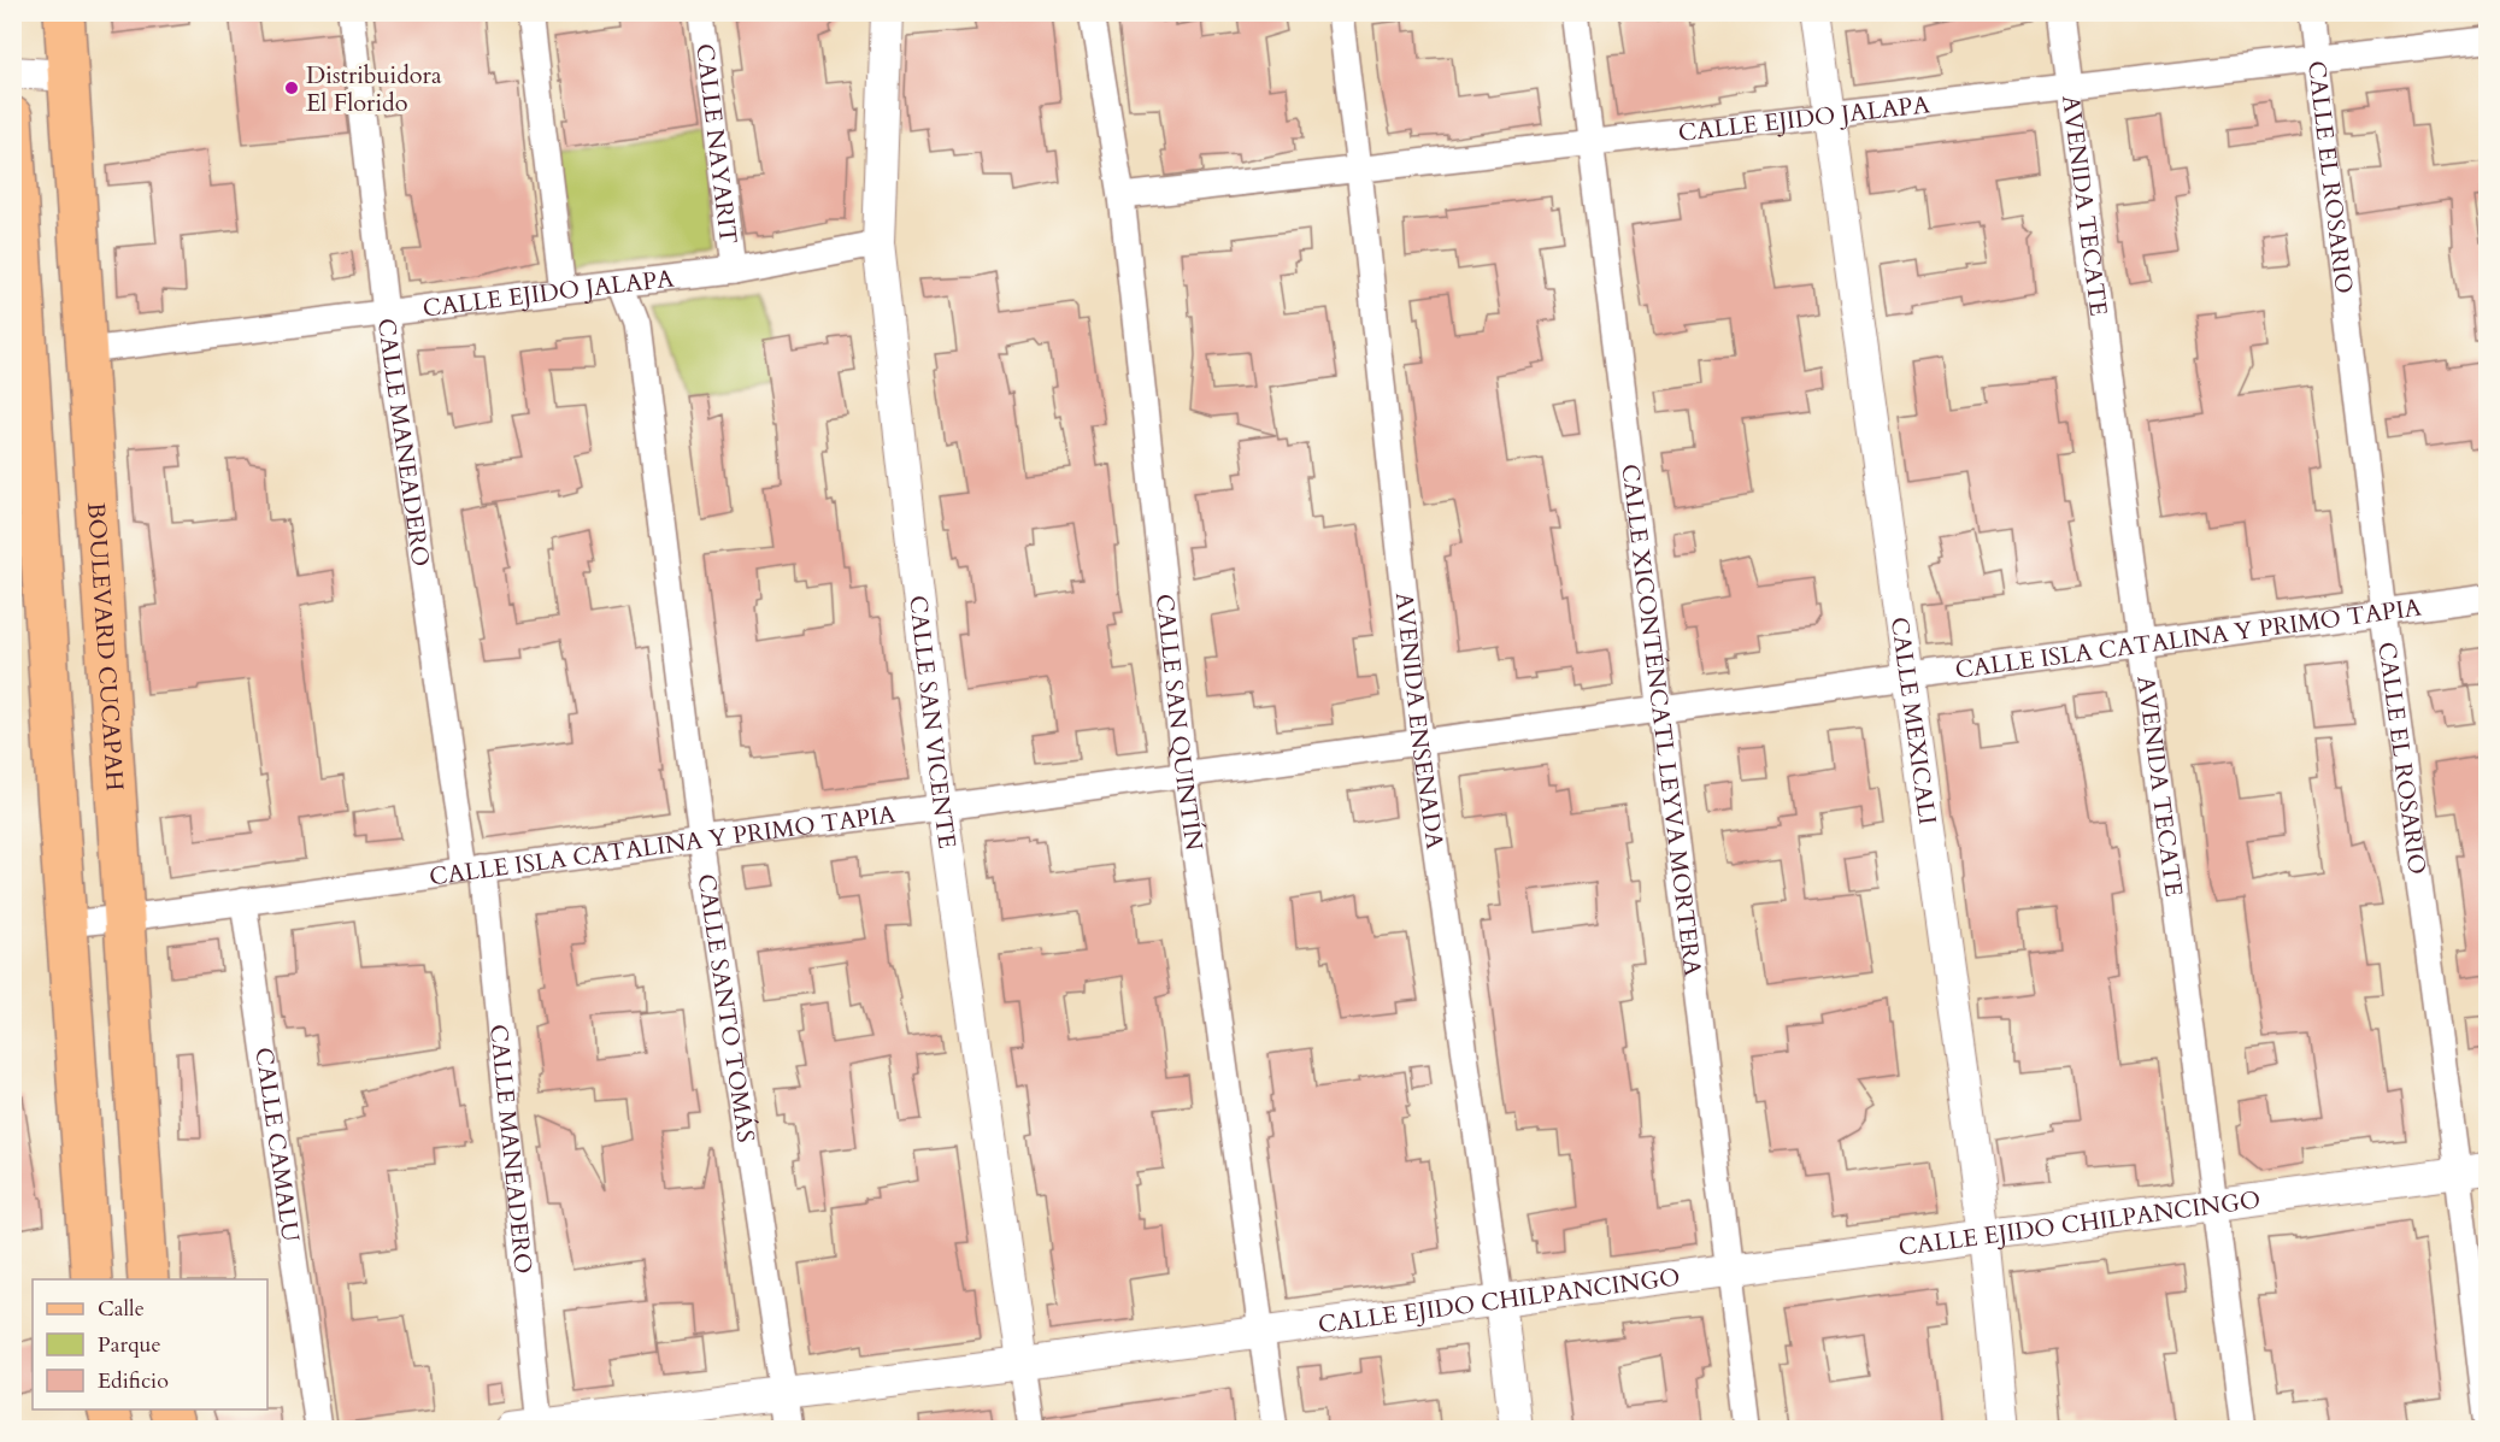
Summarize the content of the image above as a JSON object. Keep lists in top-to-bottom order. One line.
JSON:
{"streets":{"main road":["BOULEVARD CUCAPAH"],"street":["CALLE EJIDO JALAPA","CALLE NAYARIT","CALLE EL ROSARIO","AVENIDA TECATE","CALLE MANEADERO","CALLE ISLA CATALINA Y PRIMO TAPIA","CALLE MEXICALI","CALLE SAN QUINTÍN","AVENIDA ENSENADA","CALLE XICONTÉNCATL LEYVA MORTERA","CALLE SAN VICENTE","CALLE SANTO TOMÁS","CALLE CAMALU","CALLE EJIDO CHILPANCINGO"]},"crossings":[["CALLE EJIDO JALAPA","CALLE NAYARIT"],["CALLE EJIDO JALAPA","CALLE EL ROSARIO"],["CALLE EJIDO JALAPA","AVENIDA TECATE"],["CALLE EJIDO JALAPA","CALLE MANEADERO"],["CALLE EJIDO JALAPA","BOULEVARD CUCAPAH"],["CALLE EJIDO JALAPA","CALLE MEXICALI"],["CALLE EJIDO JALAPA","CALLE SAN QUINTÍN"],["CALLE EJIDO JALAPA","AVENIDA ENSENADA"],["CALLE EJIDO JALAPA","CALLE XICONTÉNCATL LEYVA MORTERA"],["CALLE EJIDO JALAPA","CALLE SAN VICENTE"],["CALLE EJIDO JALAPA","CALLE SANTO TOMÁS"],["CALLE EL ROSARIO","CALLE ISLA CATALINA Y PRIMO TAPIA"],["CALLE EL ROSARIO","CALLE EJIDO CHILPANCINGO"],["AVENIDA TECATE","CALLE ISLA CATALINA Y PRIMO TAPIA"],["AVENIDA TECATE","CALLE EJIDO CHILPANCINGO"],["CALLE MANEADERO","CALLE ISLA CATALINA Y PRIMO TAPIA"],["CALLE MANEADERO","CALLE EJIDO CHILPANCINGO"],["CALLE ISLA CATALINA Y PRIMO TAPIA","BOULEVARD CUCAPAH"],["CALLE ISLA CATALINA Y PRIMO TAPIA","CALLE MEXICALI"],["CALLE ISLA CATALINA Y PRIMO TAPIA","CALLE SAN QUINTÍN"],["CALLE ISLA CATALINA Y PRIMO TAPIA","AVENIDA ENSENADA"],["CALLE ISLA CATALINA Y PRIMO TAPIA","CALLE XICONTÉNCATL LEYVA MORTERA"],["CALLE ISLA CATALINA Y PRIMO TAPIA","CALLE SAN VICENTE"],["CALLE ISLA CATALINA Y PRIMO TAPIA","CALLE SANTO TOMÁS"],["CALLE ISLA CATALINA Y PRIMO TAPIA","CALLE CAMALU"],["CALLE MEXICALI","CALLE EJIDO CHILPANCINGO"],["CALLE SAN QUINTÍN","CALLE EJIDO CHILPANCINGO"],["AVENIDA ENSENADA","CALLE EJIDO CHILPANCINGO"],["CALLE XICONTÉNCATL LEYVA MORTERA","CALLE EJIDO CHILPANCINGO"],["CALLE SAN VICENTE","CALLE EJIDO CHILPANCINGO"],["CALLE SANTO TOMÁS","CALLE EJIDO CHILPANCINGO"]],"places":["Distribuidora El Florido"],"legend":["Calle","Parque","Edificio"]}
